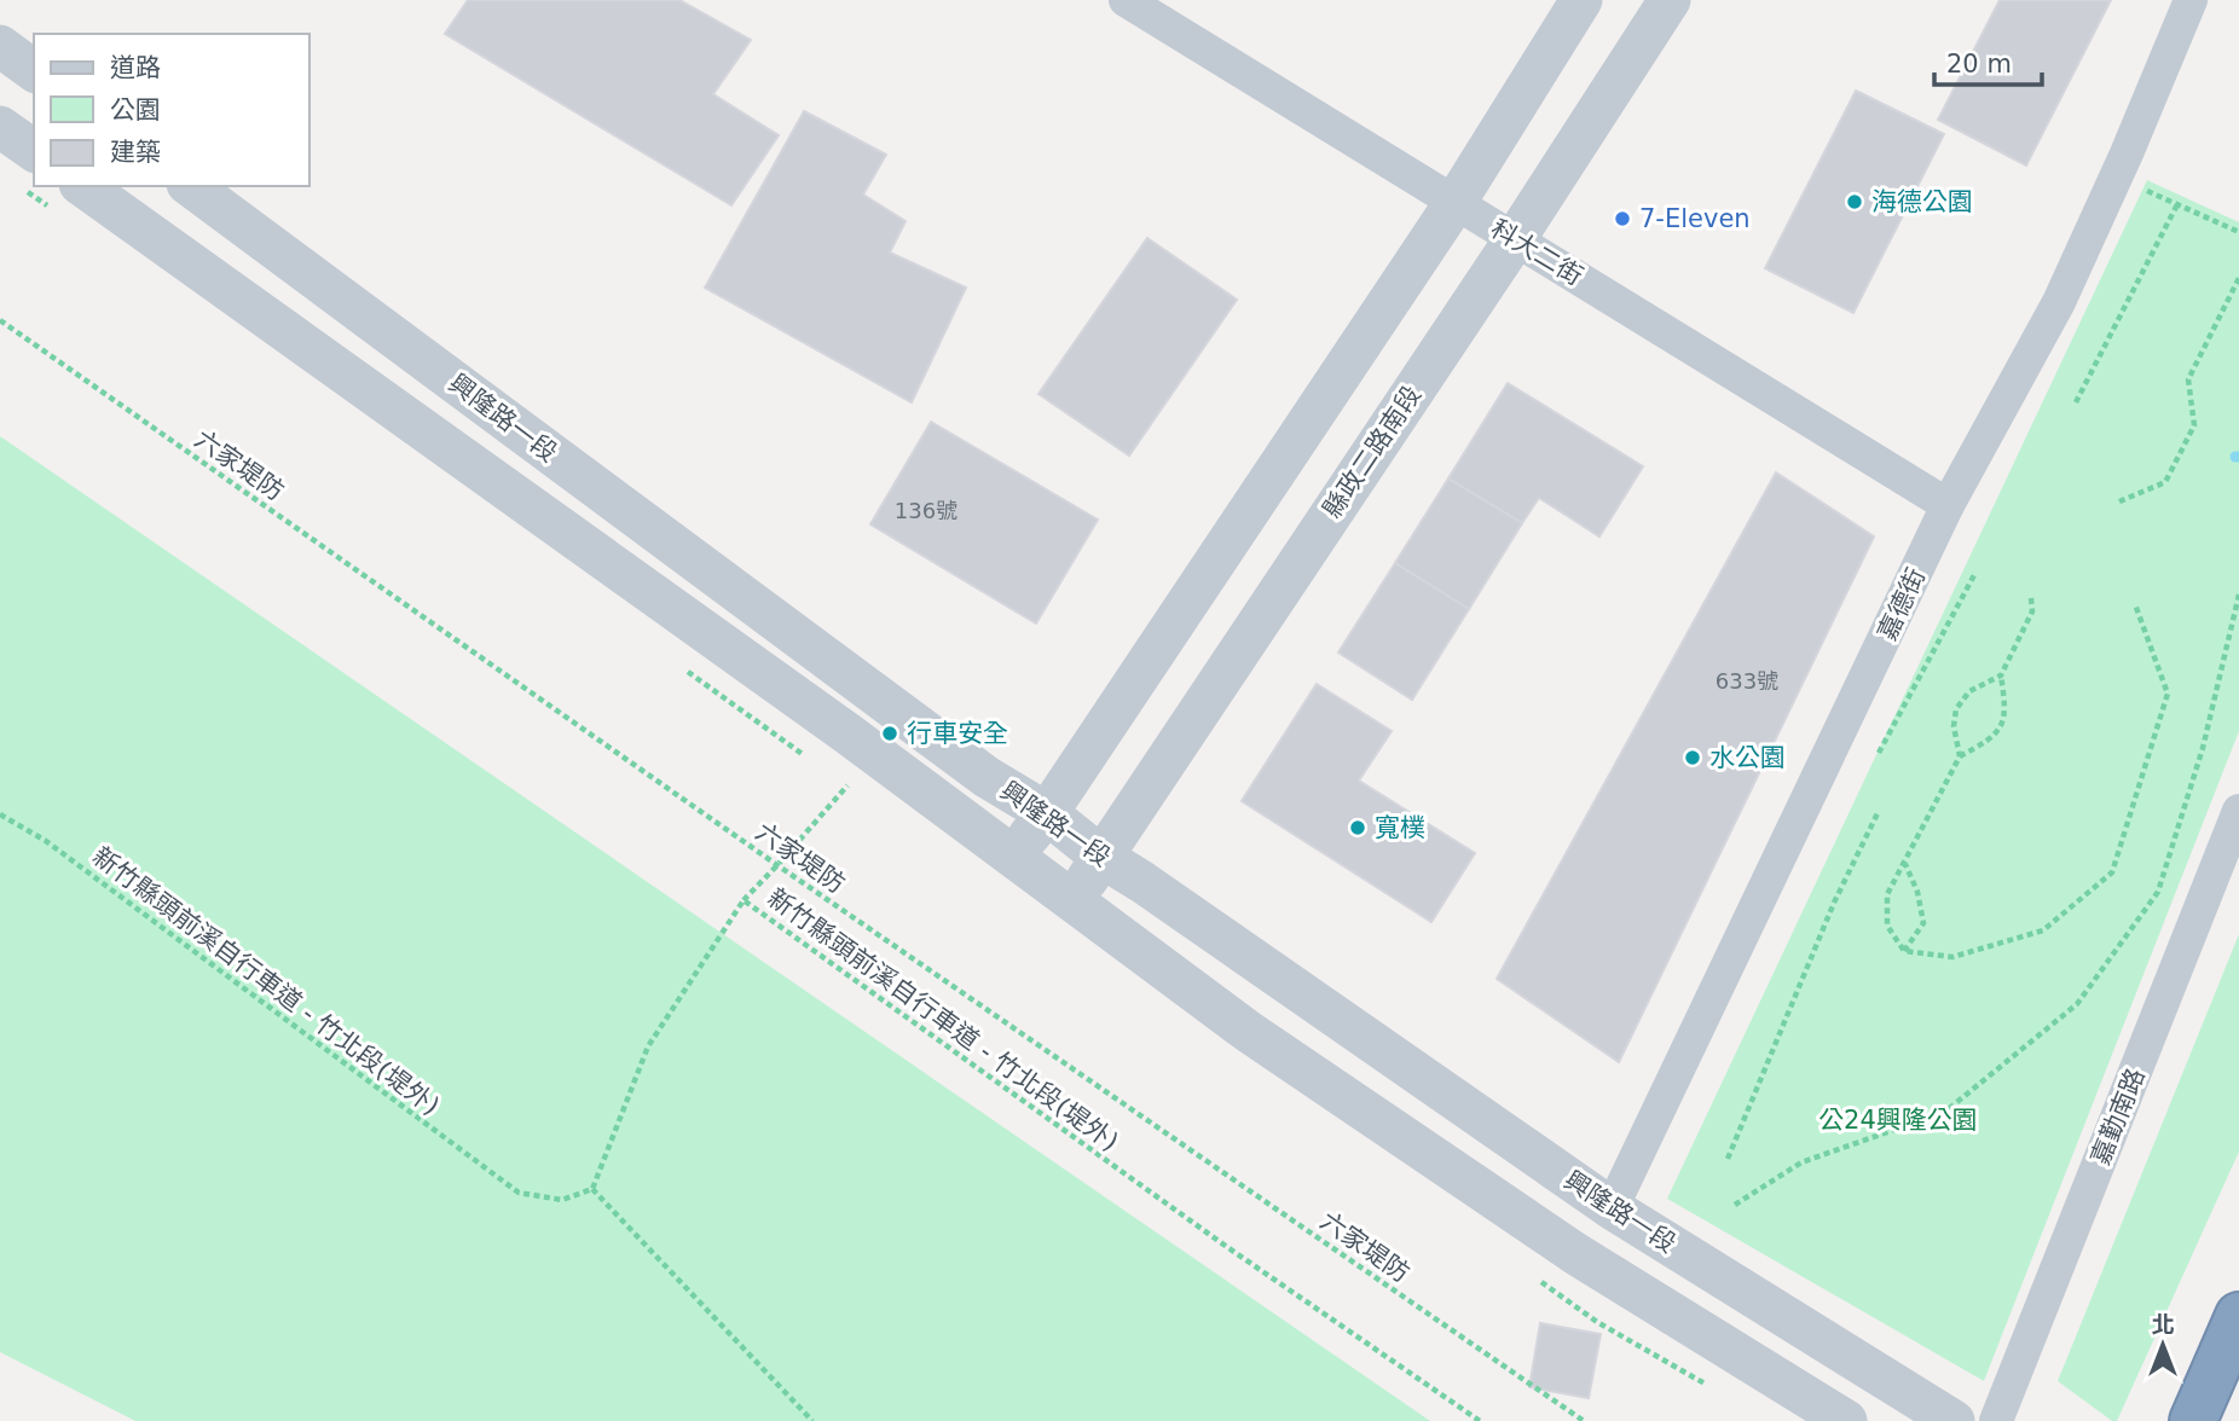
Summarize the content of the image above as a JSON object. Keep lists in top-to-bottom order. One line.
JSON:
{"streets":{"street":["科大二街","興隆路一段","縣政二路南段","嘉德街","嘉勤南路"],"path":["六家堤防","新竹縣頭前溪自行車道 - 竹北段(堤外)"]},"crossings":[["科大二街","縣政二路南段"],["科大二街","嘉德街"],["興隆路一段","縣政二路南段"],["興隆路一段","嘉德街"]],"parks":["公24興隆公園"],"places":["海德公園","7-Eleven","行車安全","水公園","寬樸"],"house_numbers":["136號","633號"],"legend":["道路","公園","建築"],"scale_bar":"20 m","north":"top"}
